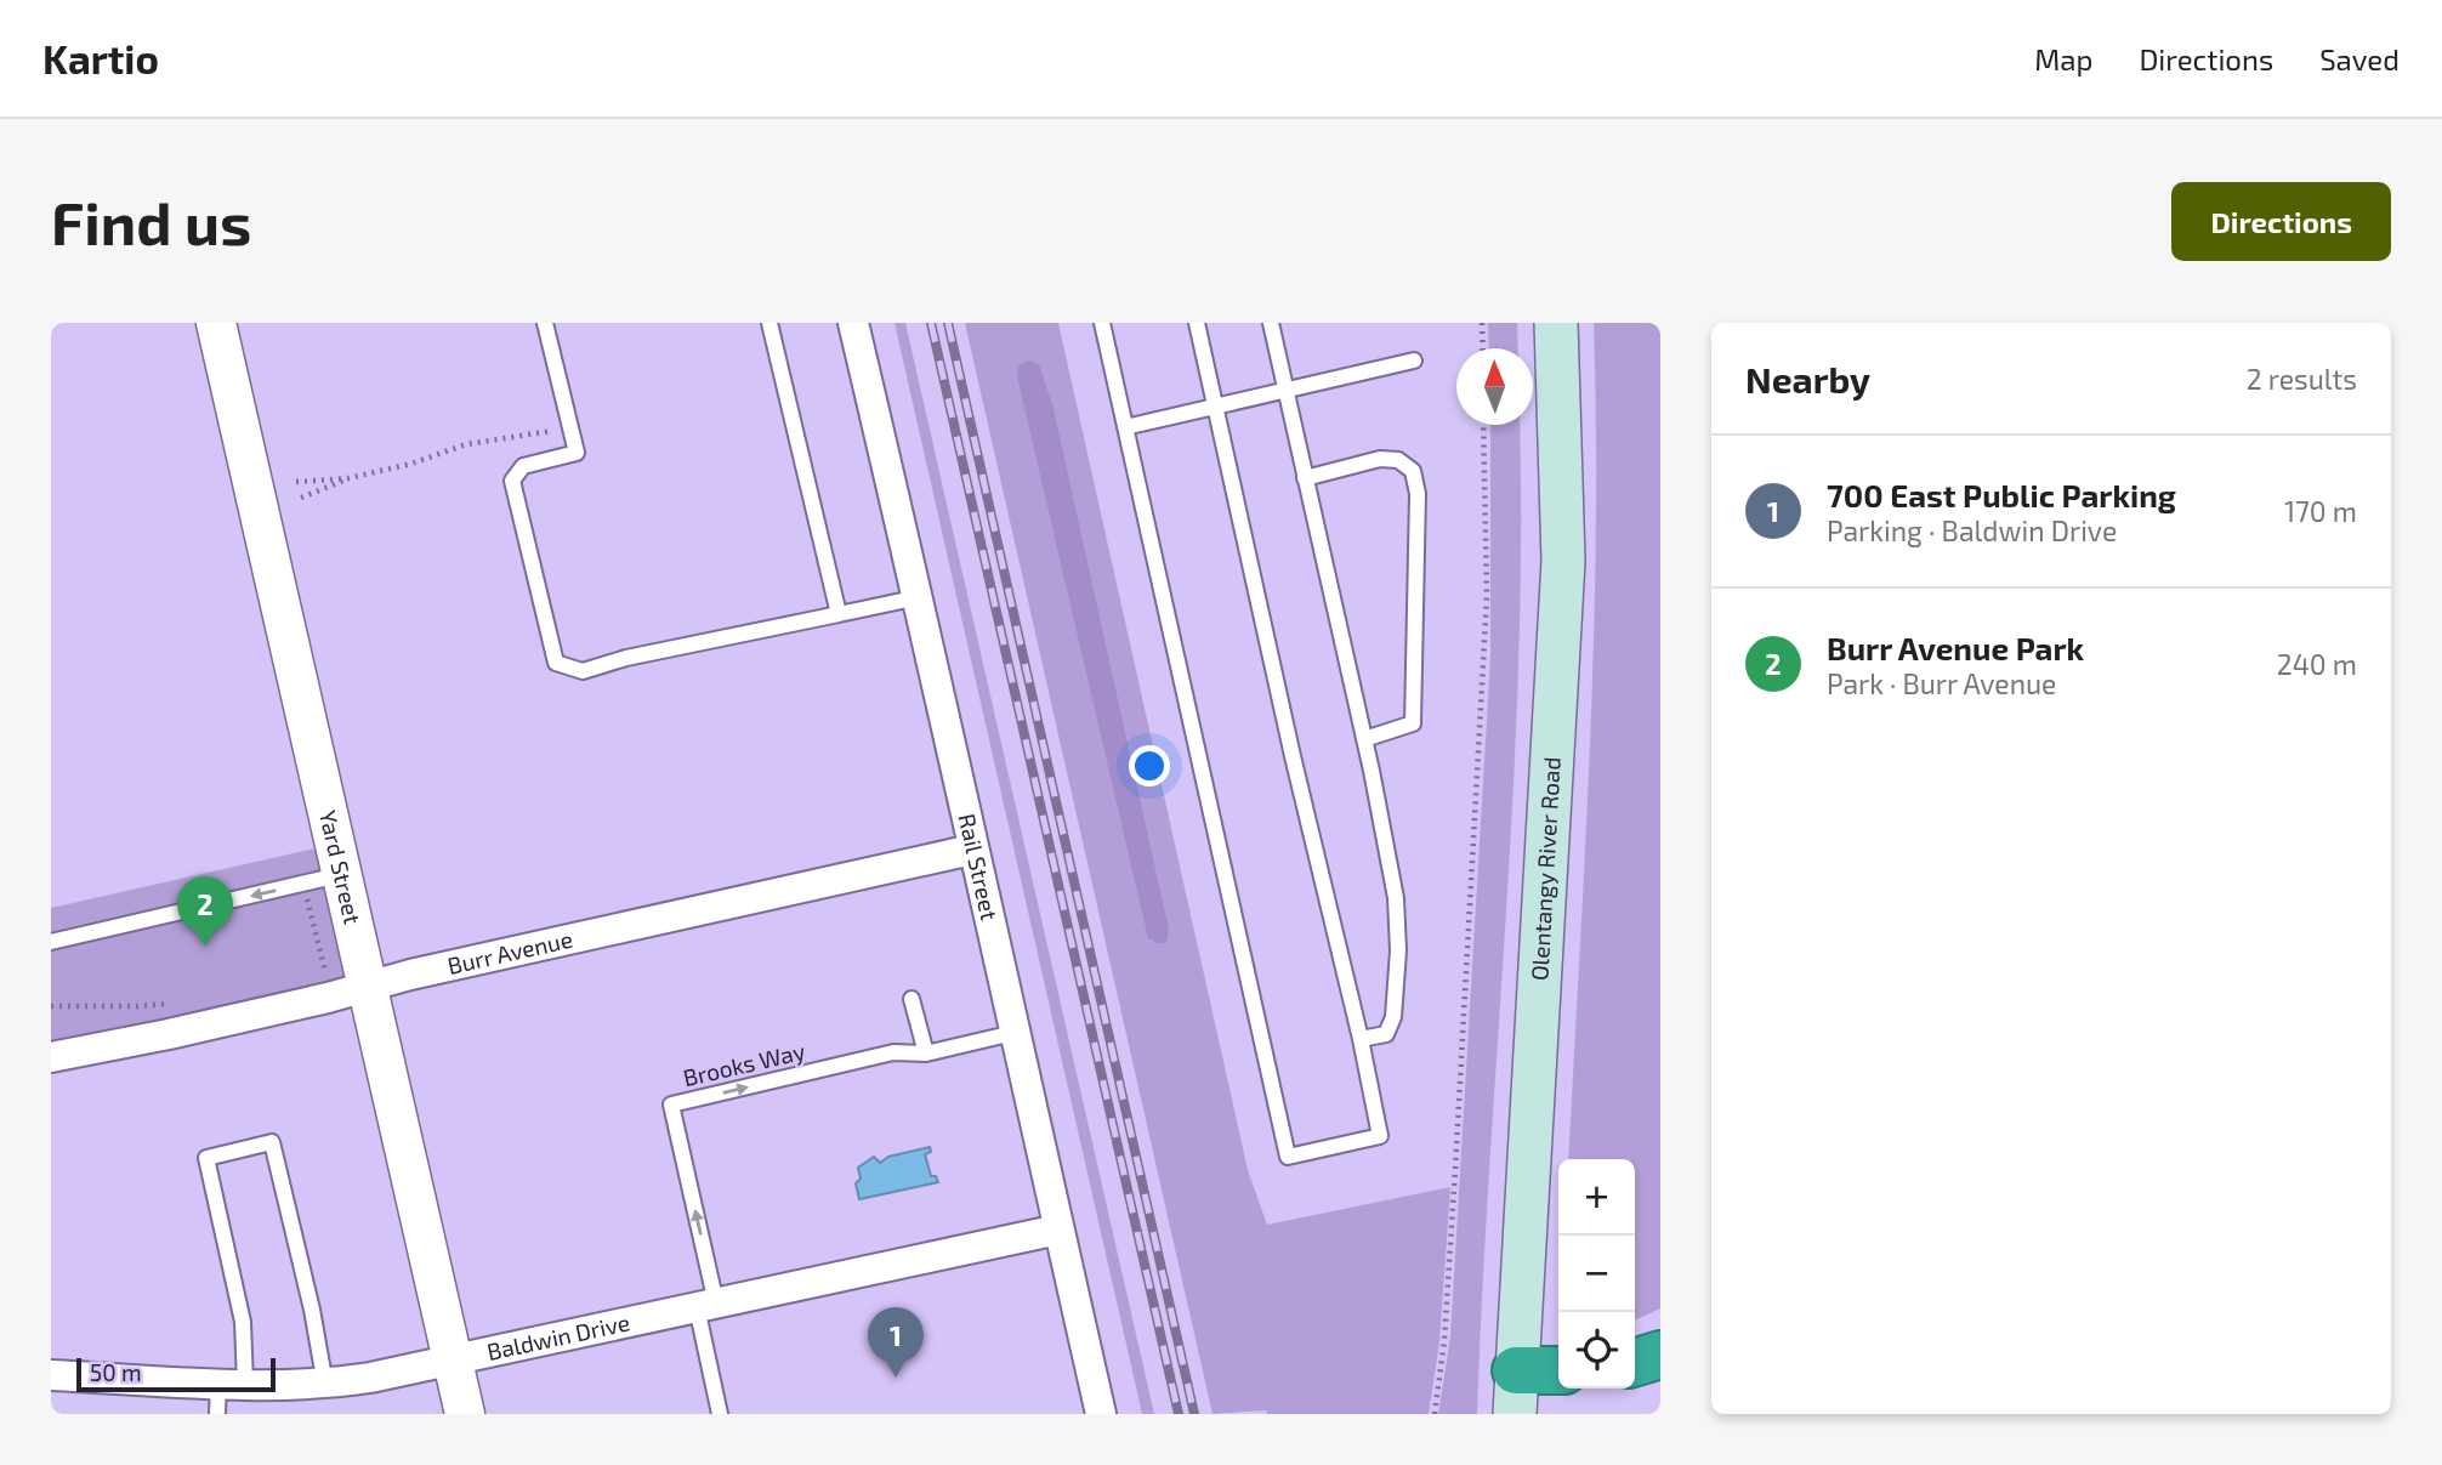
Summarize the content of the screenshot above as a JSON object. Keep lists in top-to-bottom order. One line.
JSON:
{"streets":{"main road":["Olentangy River Road"],"street":["Yard Street","Rail Street","Burr Avenue","Baldwin Drive"],"lane":["Brooks Way"]},"crossings":[["Yard Street","Burr Avenue"],["Yard Street","Baldwin Drive"],["Rail Street","Burr Avenue"],["Rail Street","Baldwin Drive"],["Brooks Way","Baldwin Drive"]],"scale_bar":"50 m","north":"top","page":{"header":"Kartio","nav":["Map","Directions","Saved"],"buttons":"Directions","title":"Find us","heading":["Nearby","2 results"],"list":[{"mark":"1","name":"700 East Public Parking","note":"Parking · Baldwin Drive","value":"170 m"},{"mark":"2","name":"Burr Avenue Park","note":"Park · Burr Avenue","value":"240 m"}],"pins":["2","1"],"map_buttons":["+","−"],"scale":"50 m"}}
